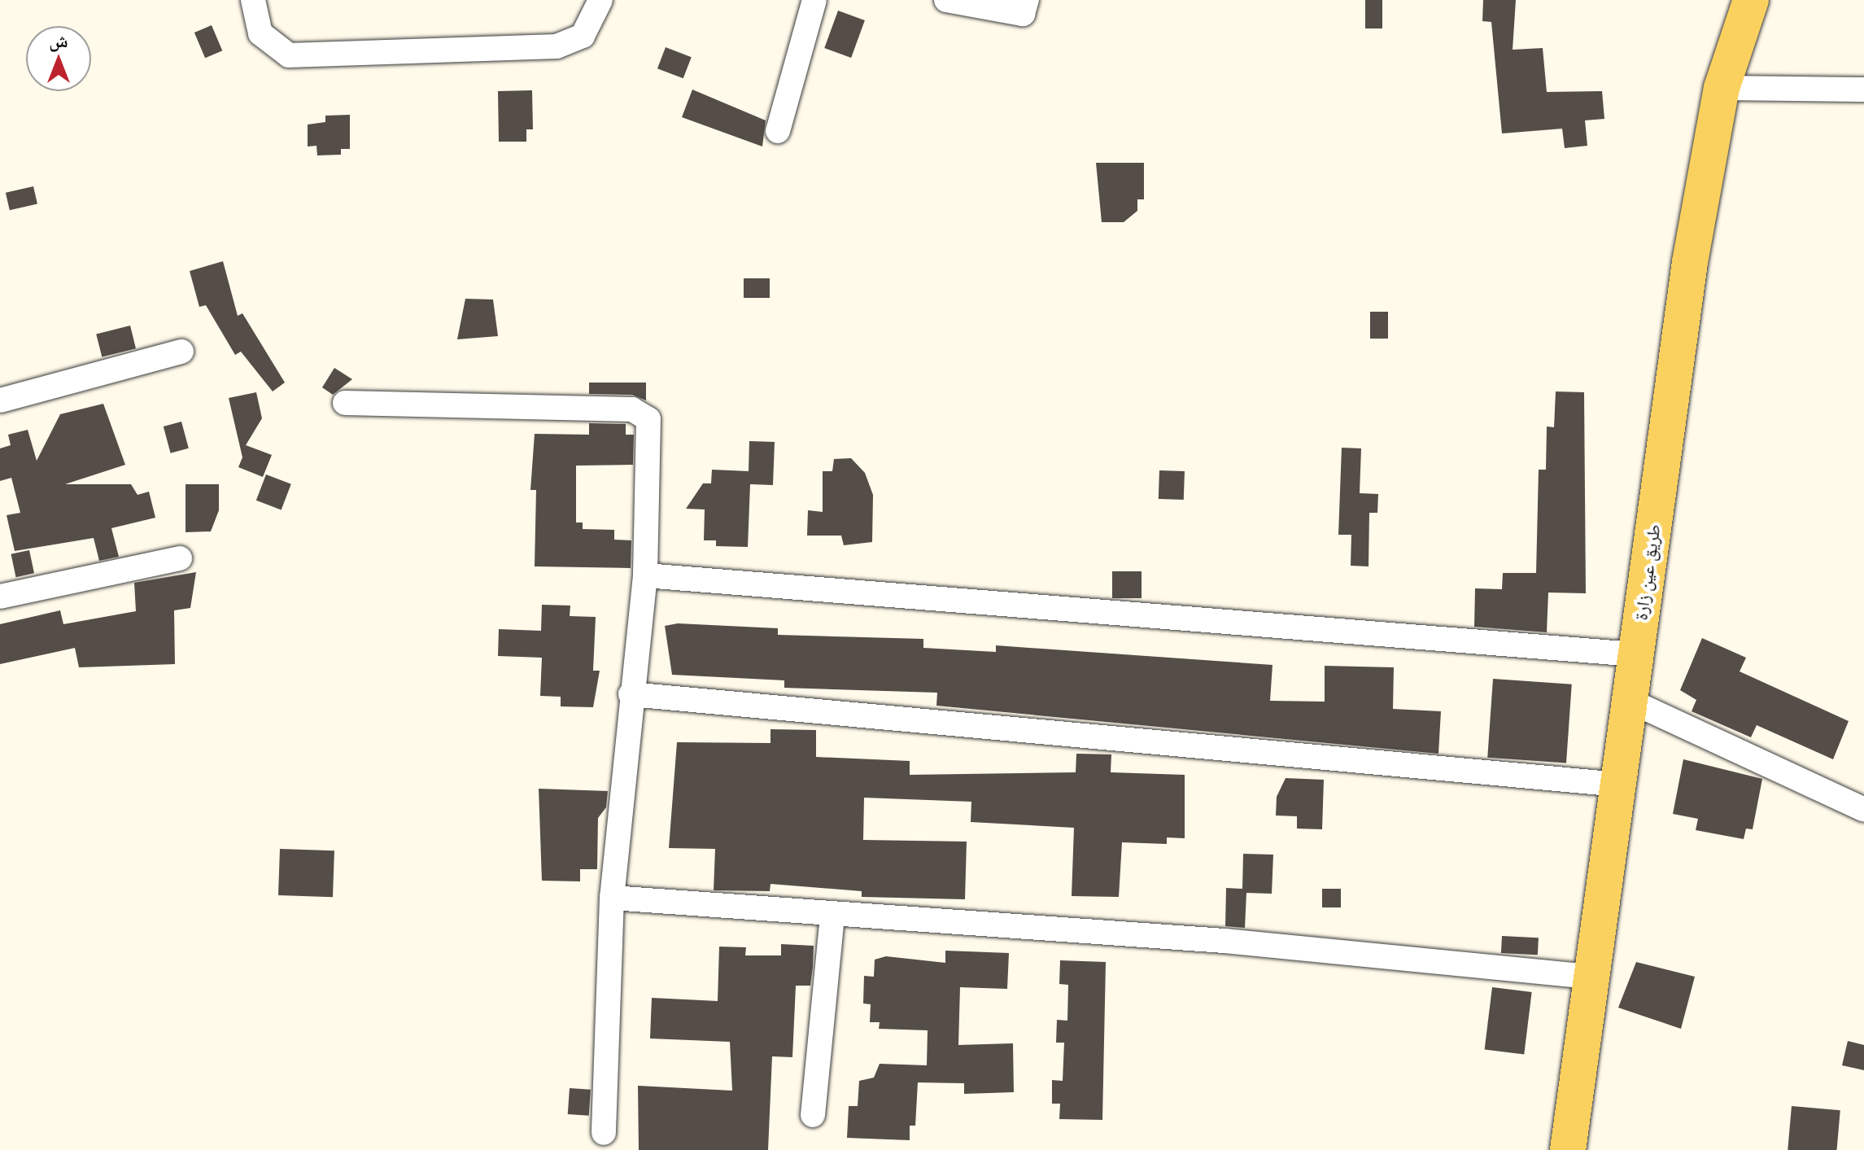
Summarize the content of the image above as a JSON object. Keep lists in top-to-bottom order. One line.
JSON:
{"streets":{"main road":["طريق عين زارة"]},"north":"top"}
